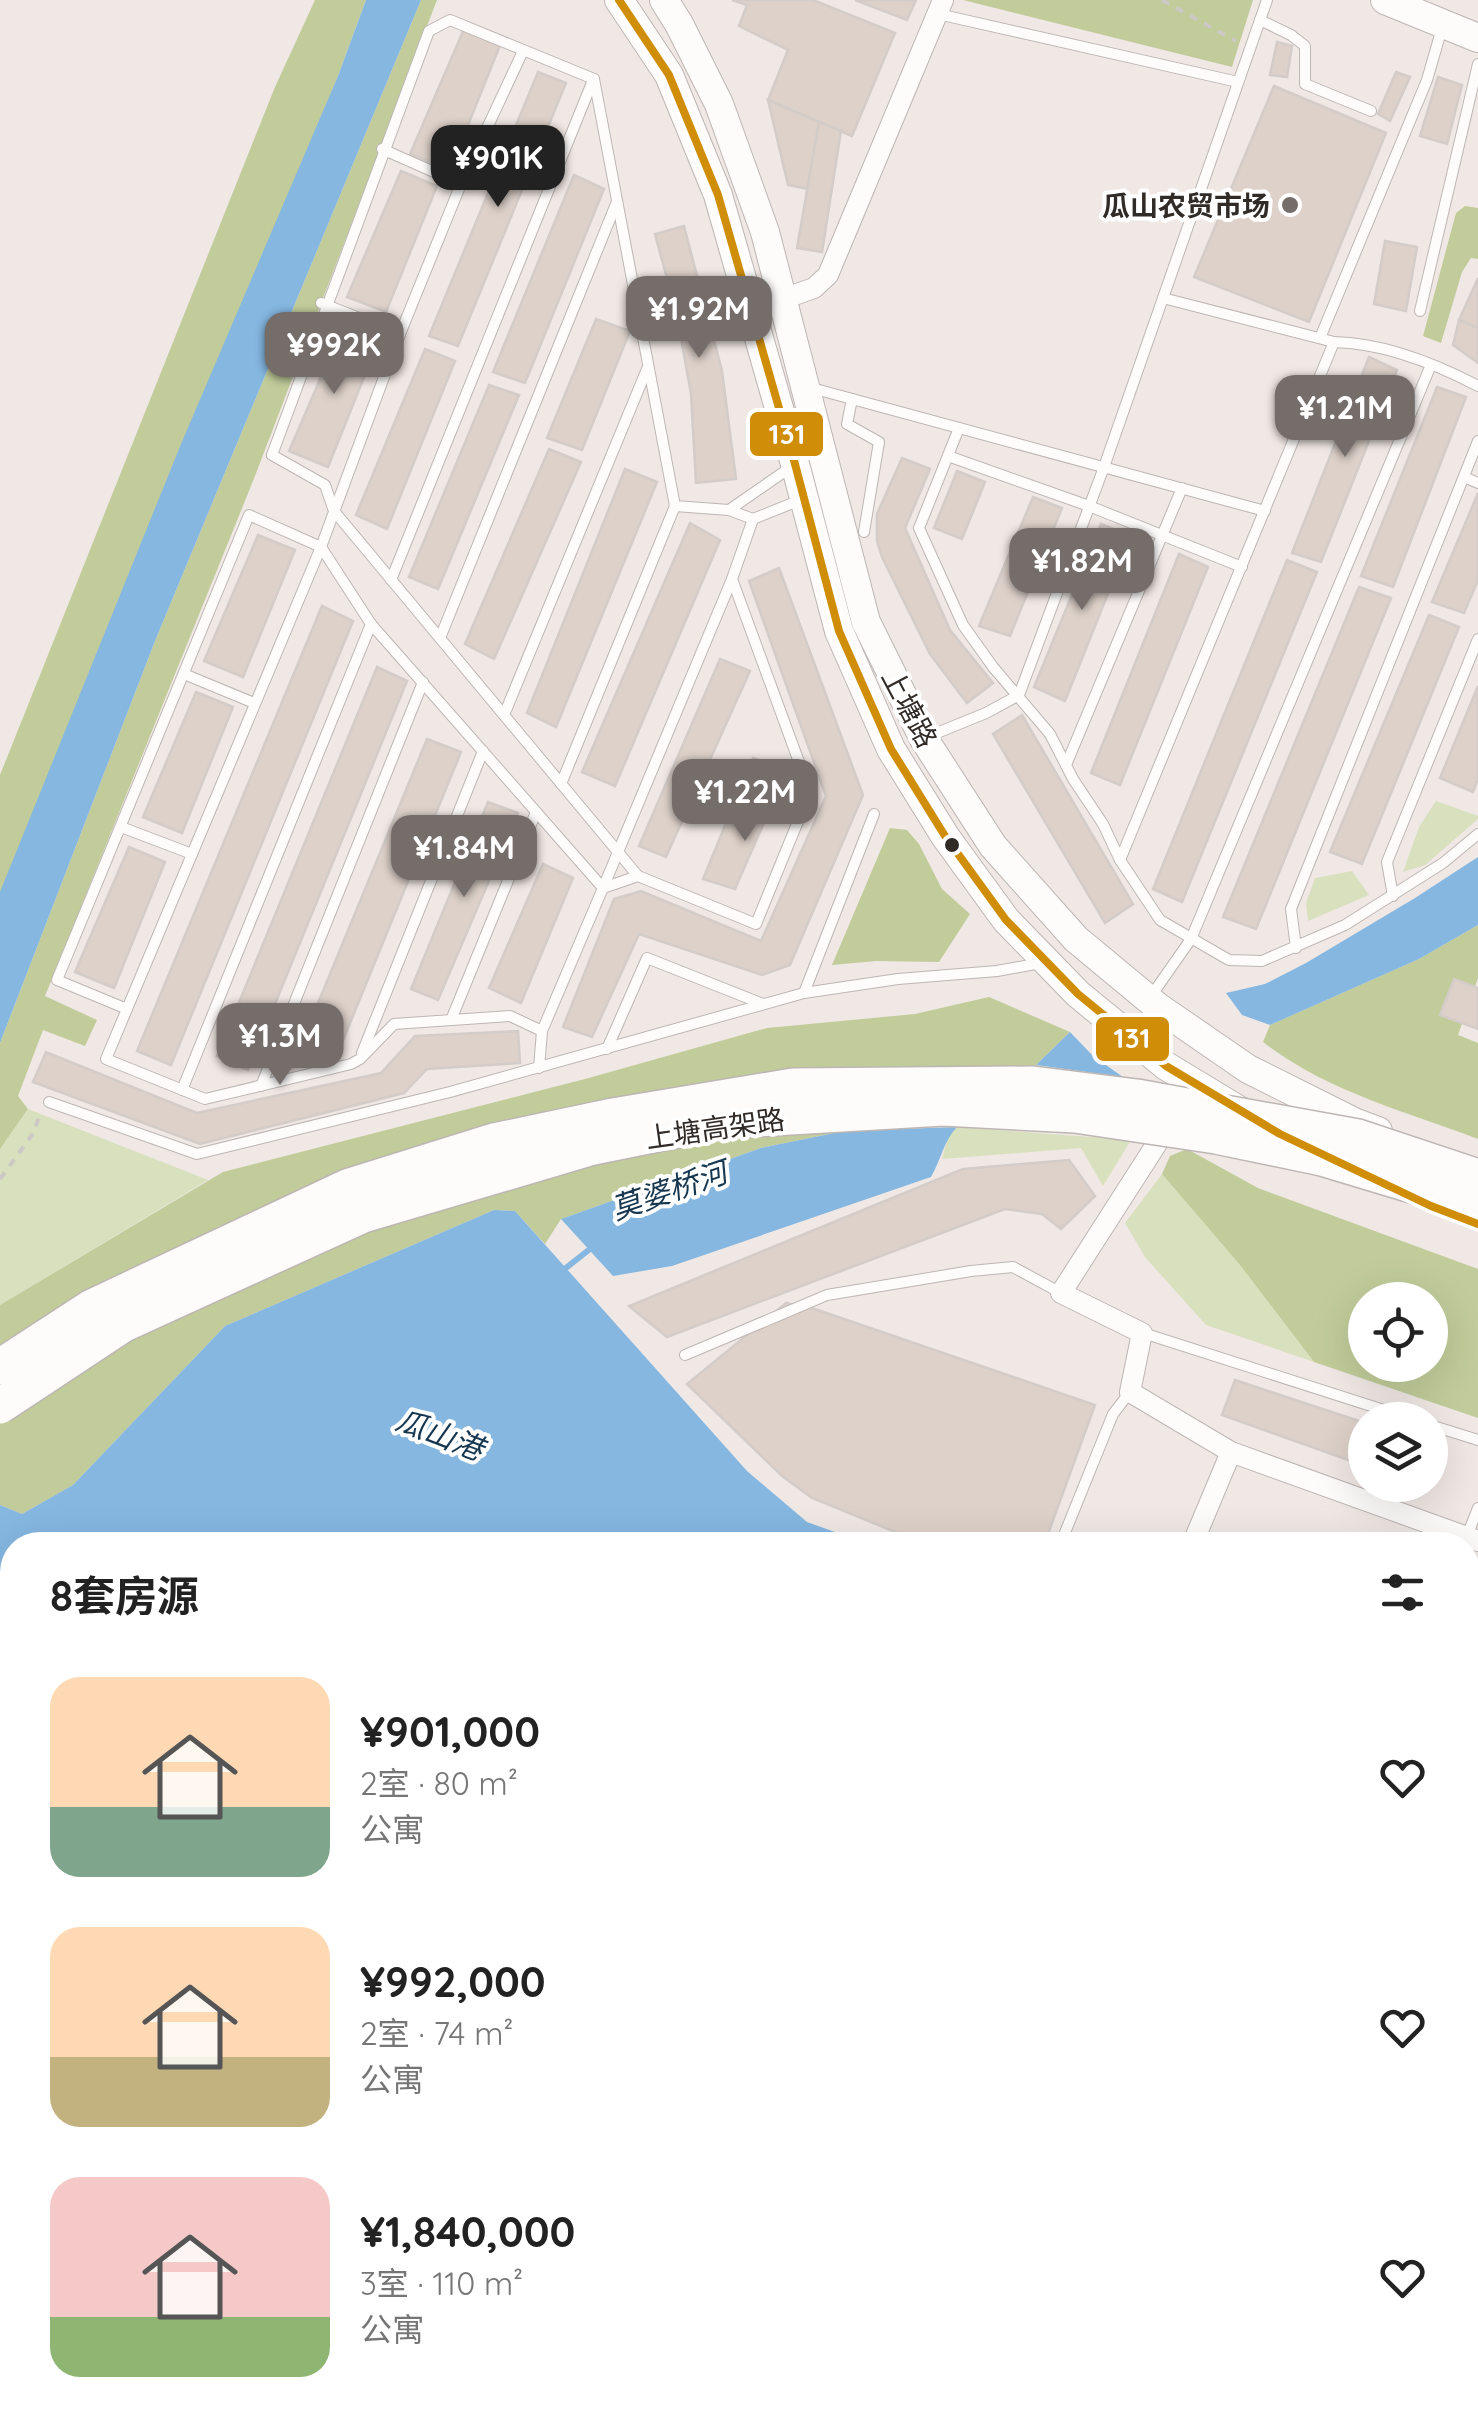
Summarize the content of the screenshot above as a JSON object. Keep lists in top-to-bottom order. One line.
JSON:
{"streets":{"highway":["上塘高架路"],"main road":["上塘路"]},"water":["莫婆桥河","瓜山港"],"places":["瓜山农贸市场"],"lines":["transit line 131"],"page":{"price":["¥901K","¥1.92M","¥992K","¥1.21M","¥1.82M","¥1.22M","¥1.84M","¥1.3M"],"heading":"8套房源","list":[{"name":"¥901,000","note":"2室 · 80 m² · 公寓"},{"name":"¥992,000","note":"2室 · 74 m² · 公寓"},{"name":"¥1,840,000","note":"3室 · 110 m² · 公寓"}]}}
